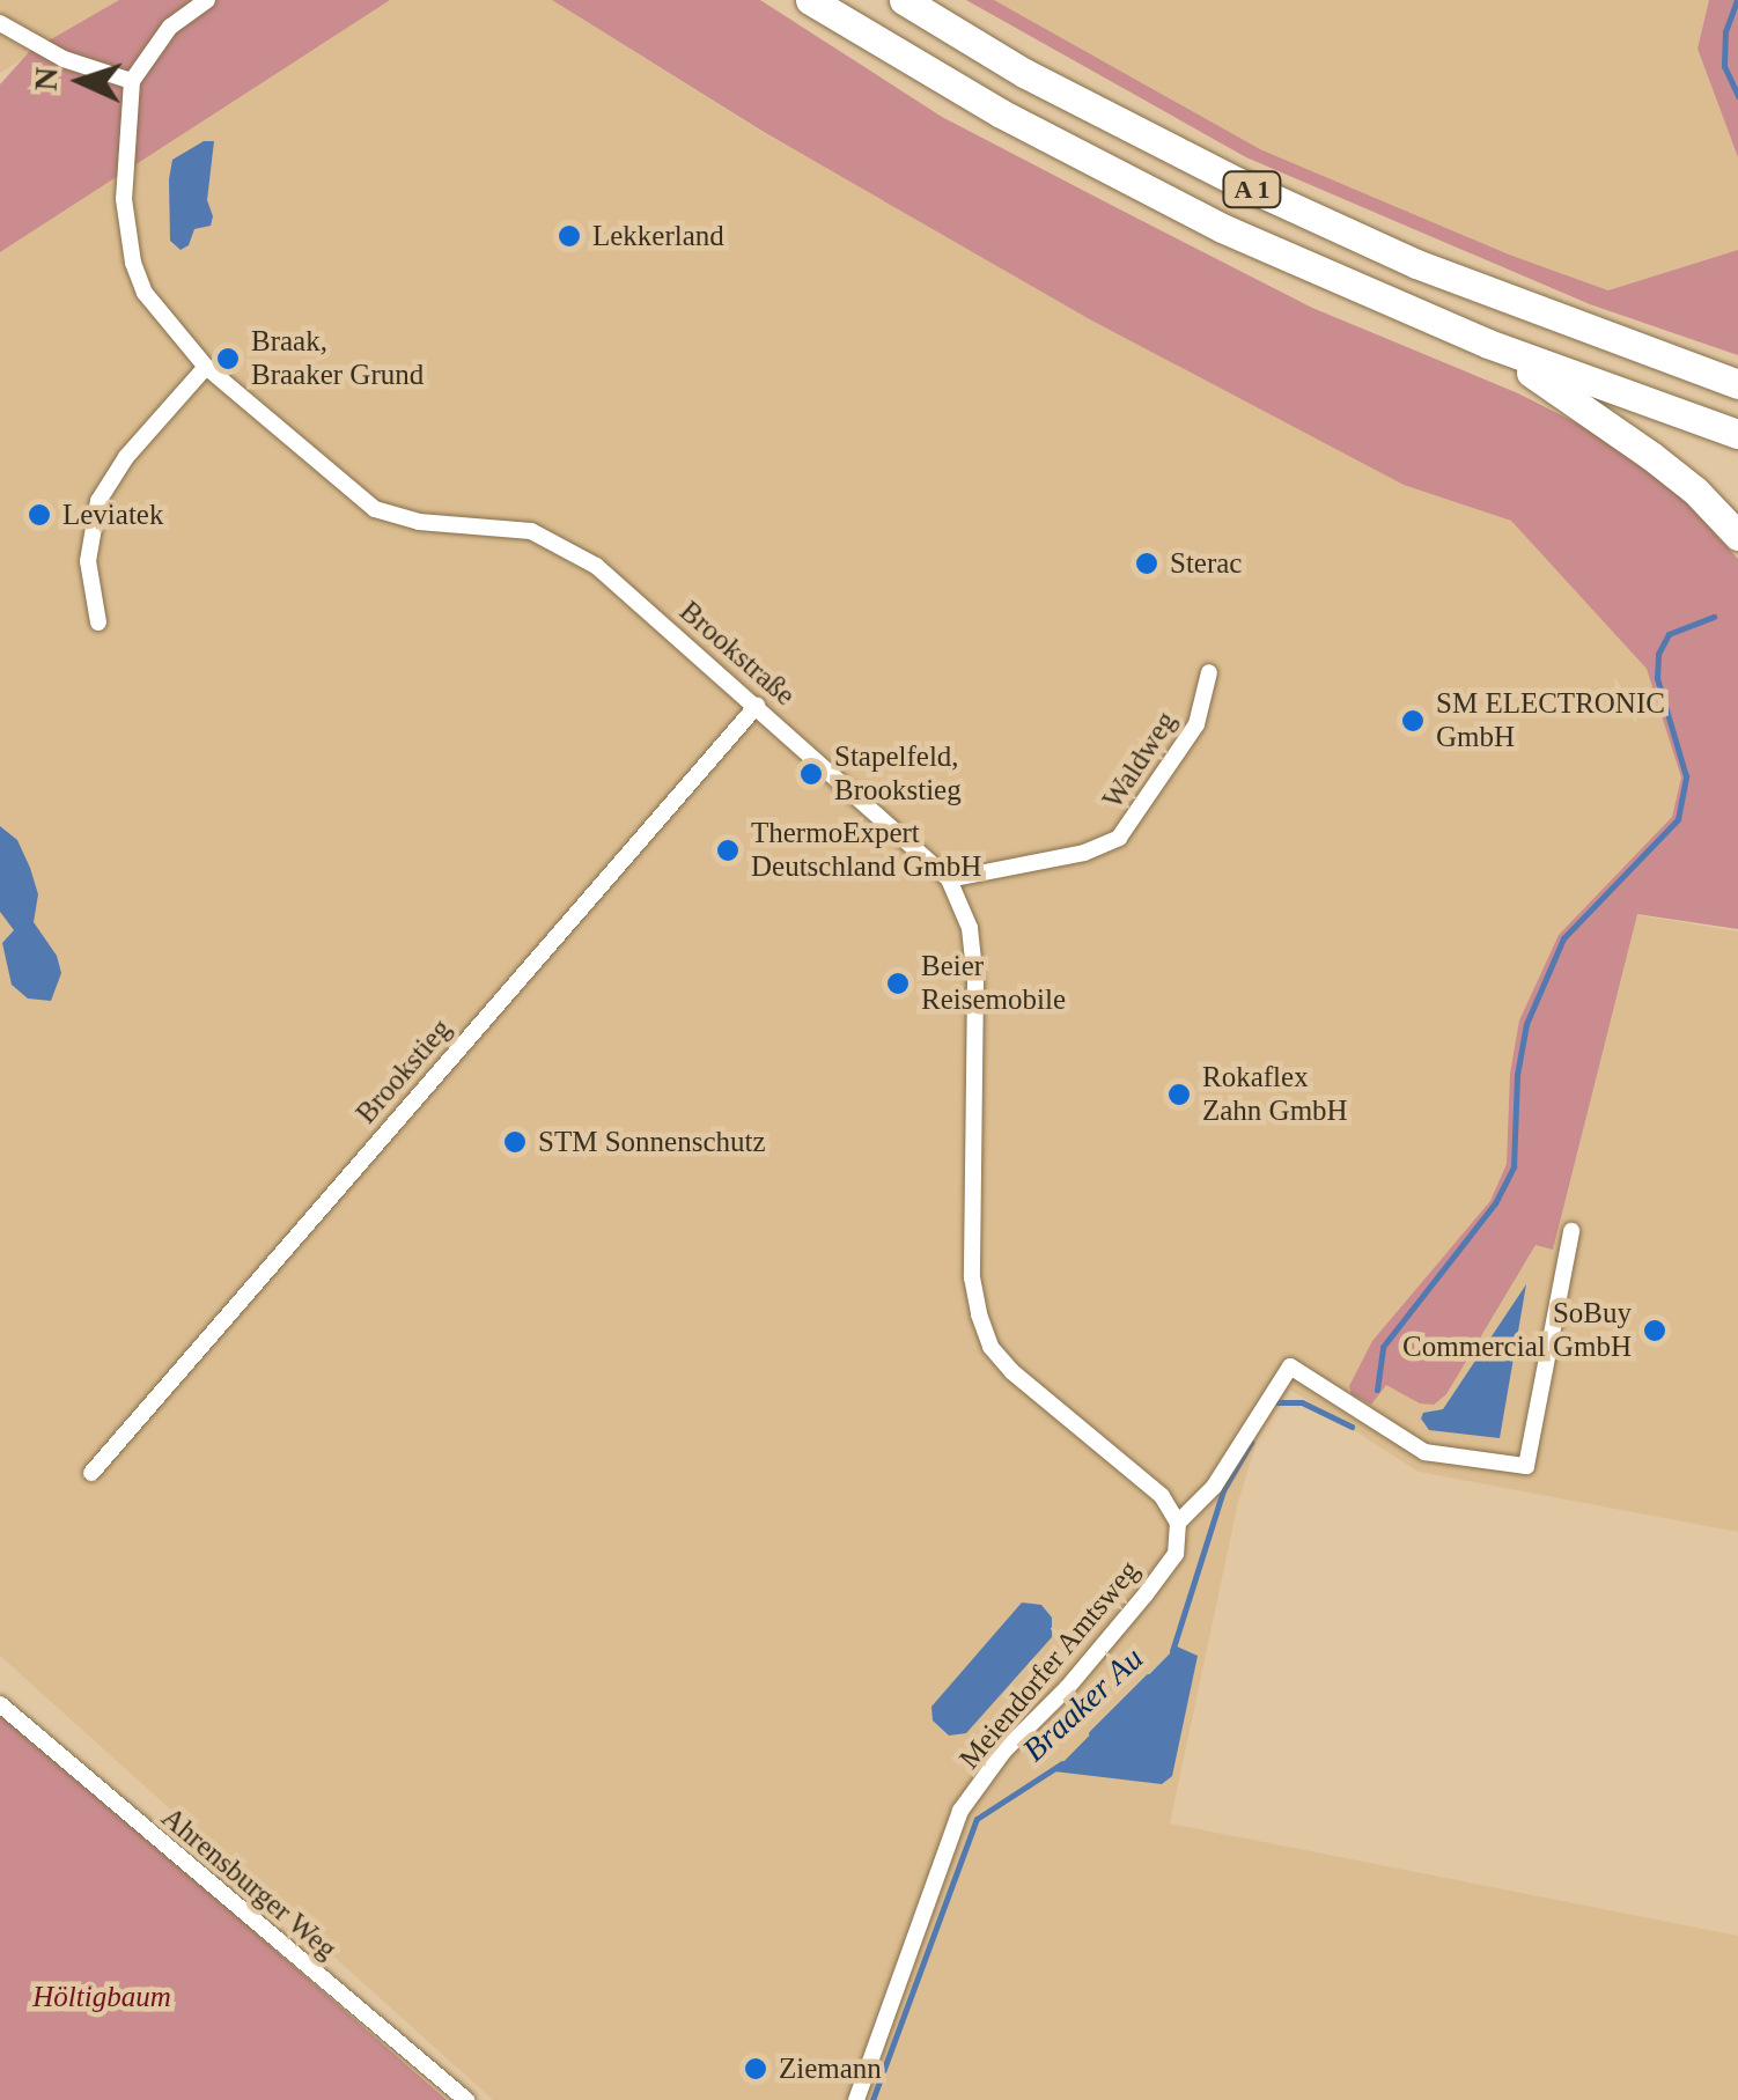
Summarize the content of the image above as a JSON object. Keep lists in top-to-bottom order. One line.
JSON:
{"streets":{"highway":["A 1"],"street":["Brookstraße","Waldweg","Brookstieg","Meiendorfer Amtsweg","Ahrensburger Weg"]},"crossings":[["Brookstraße","Waldweg"],["Brookstraße","Brookstieg"],["Brookstraße","Meiendorfer Amtsweg"]],"water":["Braaker Au"],"parks":["Höltigbaum"],"places":["Lekkerland","Braak, Braaker Grund","Leviatek","Sterac","SM ELECTRONIC GmbH","Stapelfeld, Brookstieg","ThermoExpert Deutschland GmbH","Beier Reisemobile","Rokaflex Zahn GmbH","STM Sonnenschutz","SoBuy Commercial GmbH","Ziemann"],"north":"left"}
